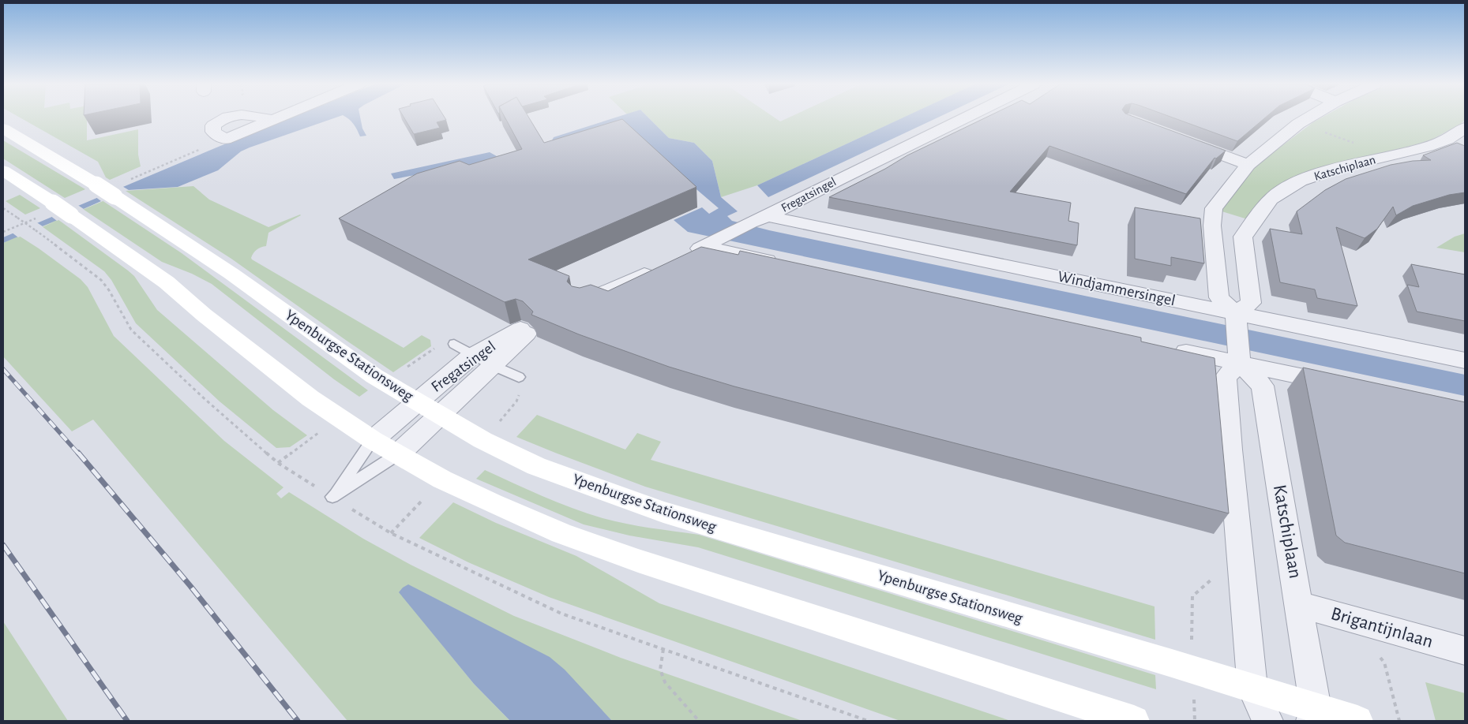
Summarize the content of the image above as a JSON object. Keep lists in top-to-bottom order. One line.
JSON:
{"streets":{"main road":["Ypenburgse Stationsweg"],"street":["Katschiplaan","Fregatsingel","Windjammersingel","Brigantijnlaan"]},"crossings":[["Katschiplaan","Ypenburgse Stationsweg"],["Katschiplaan","Brigantijnlaan"],["Fregatsingel","Windjammersingel"],["Fregatsingel","Ypenburgse Stationsweg"]]}
